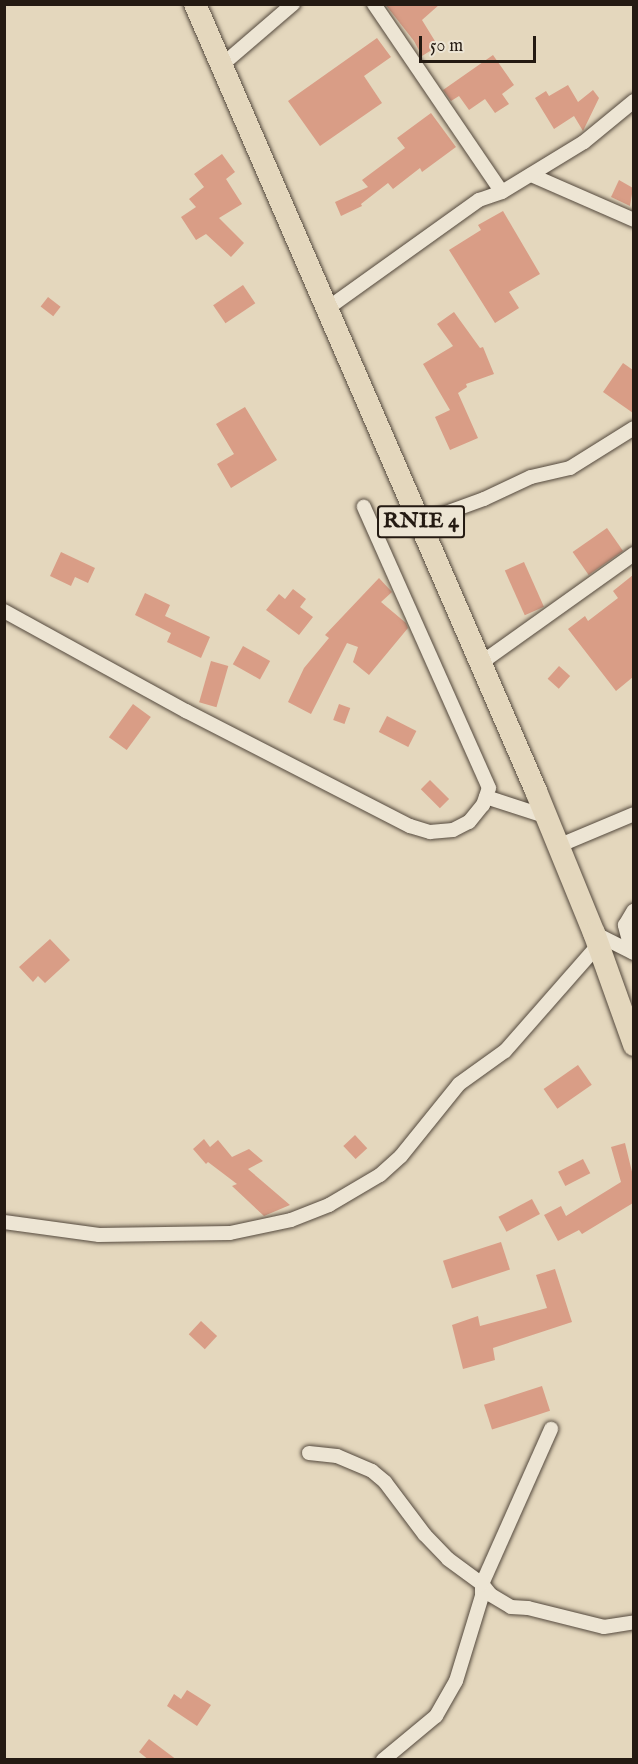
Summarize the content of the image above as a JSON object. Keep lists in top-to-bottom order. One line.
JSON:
{"streets":{"main road":["RNIE 4"]},"scale_bar":"50 m"}
